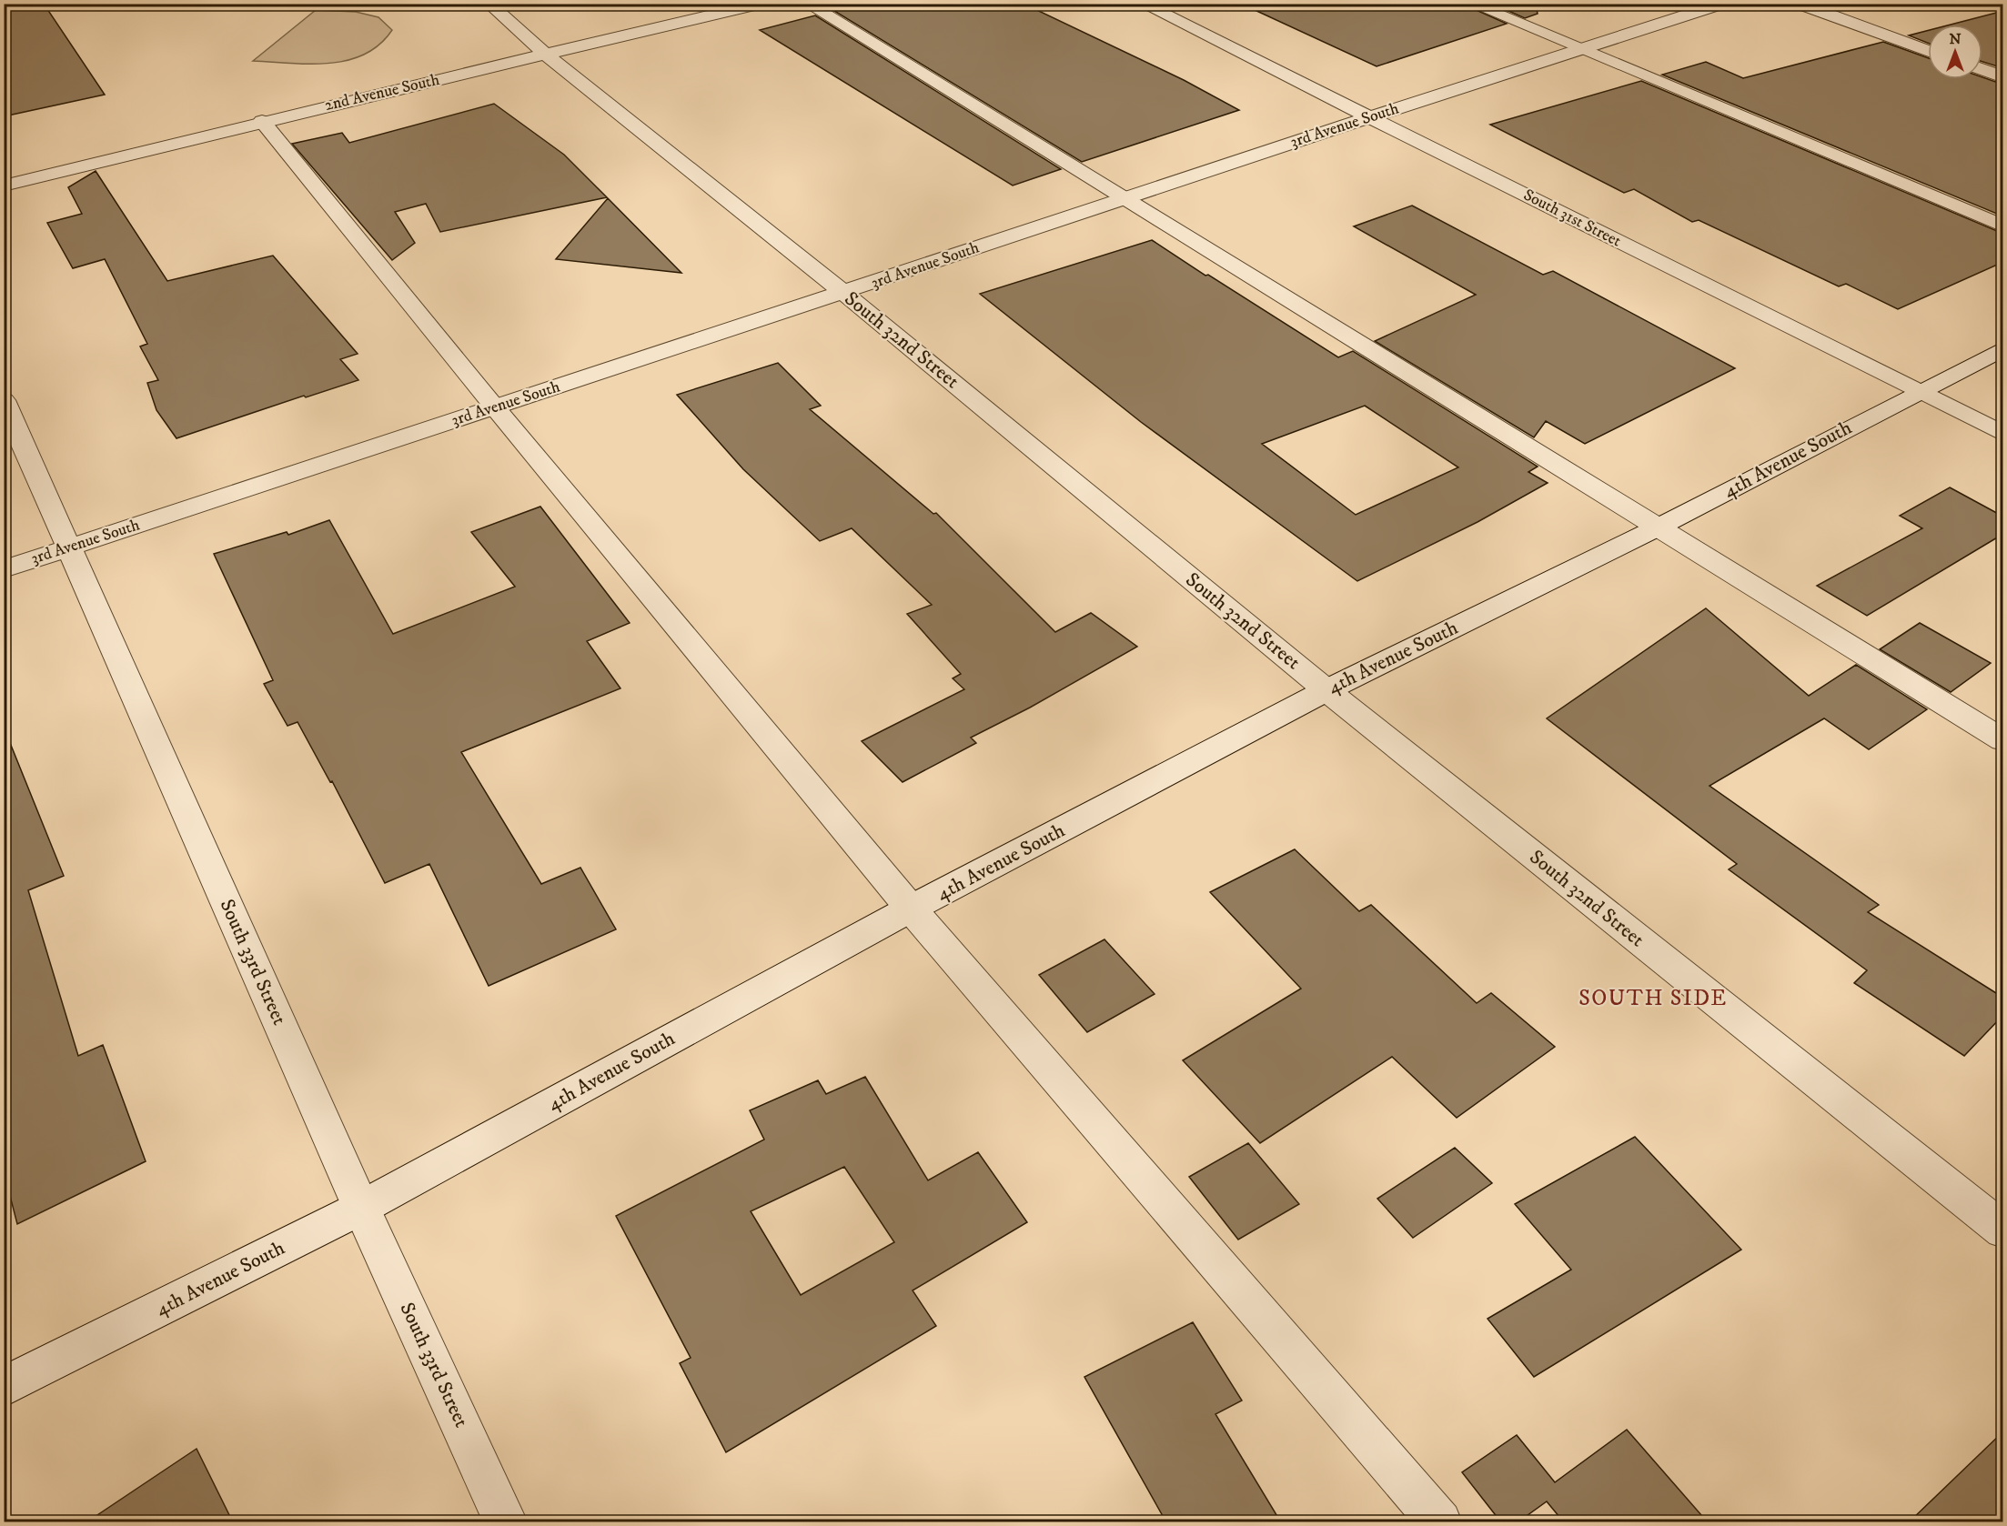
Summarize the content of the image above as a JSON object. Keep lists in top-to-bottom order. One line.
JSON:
{"streets":{"street":["2nd Avenue South","3rd Avenue South","South 31st Street","South 32nd Street","4th Avenue South","South 33rd Street"]},"crossings":[["2nd Avenue South","South 32nd Street"],["3rd Avenue South","South 31st Street"],["3rd Avenue South","South 32nd Street"],["3rd Avenue South","South 33rd Street"],["South 31st Street","4th Avenue South"],["South 32nd Street","4th Avenue South"],["4th Avenue South","South 33rd Street"]],"districts":["SOUTH SIDE"],"north":"top"}
